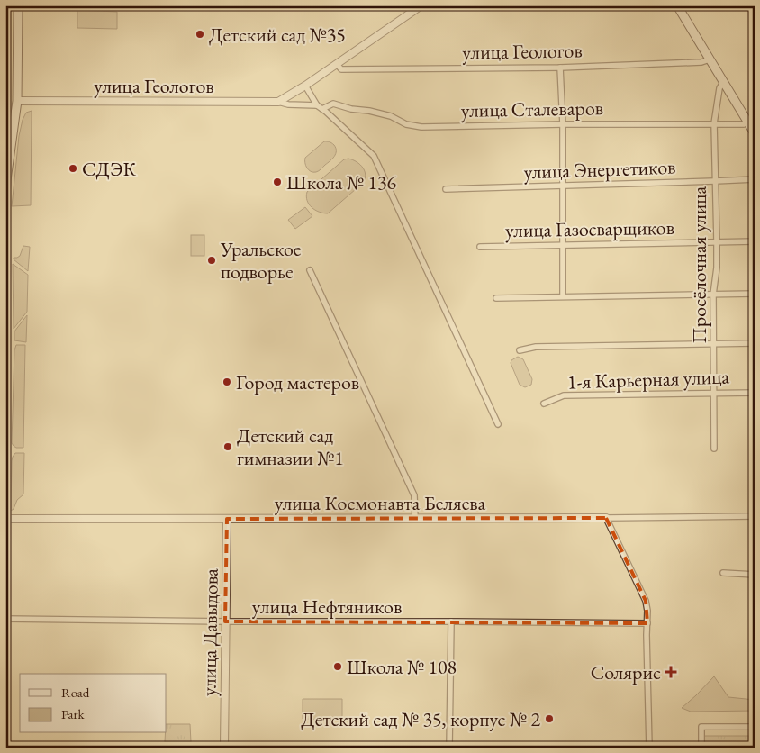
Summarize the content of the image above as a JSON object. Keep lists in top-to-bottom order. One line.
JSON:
{"streets":{"street":["улица Геологов","улица Сталеваров","улица Энергетиков","улица Газосварщиков","Просёлочная улица","1-я Карьерная улица","улица Космонавта Беляева","улица Нефтяников","улица Давыдова"]},"crossings":[["улица Геологов","улица Сталеваров"],["улица Сталеваров","Просёлочная улица"],["улица Энергетиков","Просёлочная улица"],["улица Газосварщиков","Просёлочная улица"],["Просёлочная улица","1-я Карьерная улица"],["улица Космонавта Беляева","улица Давыдова"],["улица Нефтяников","улица Давыдова"]],"places":{"other":["Детский сад №35","СДЭК","Школа № 136","Уральское подворье","Город мастеров","Детский сад гимназии №1","Школа № 108","Детский сад № 35, корпус № 2"],"health":["Солярис"]},"legend":["Road","Park"]}
